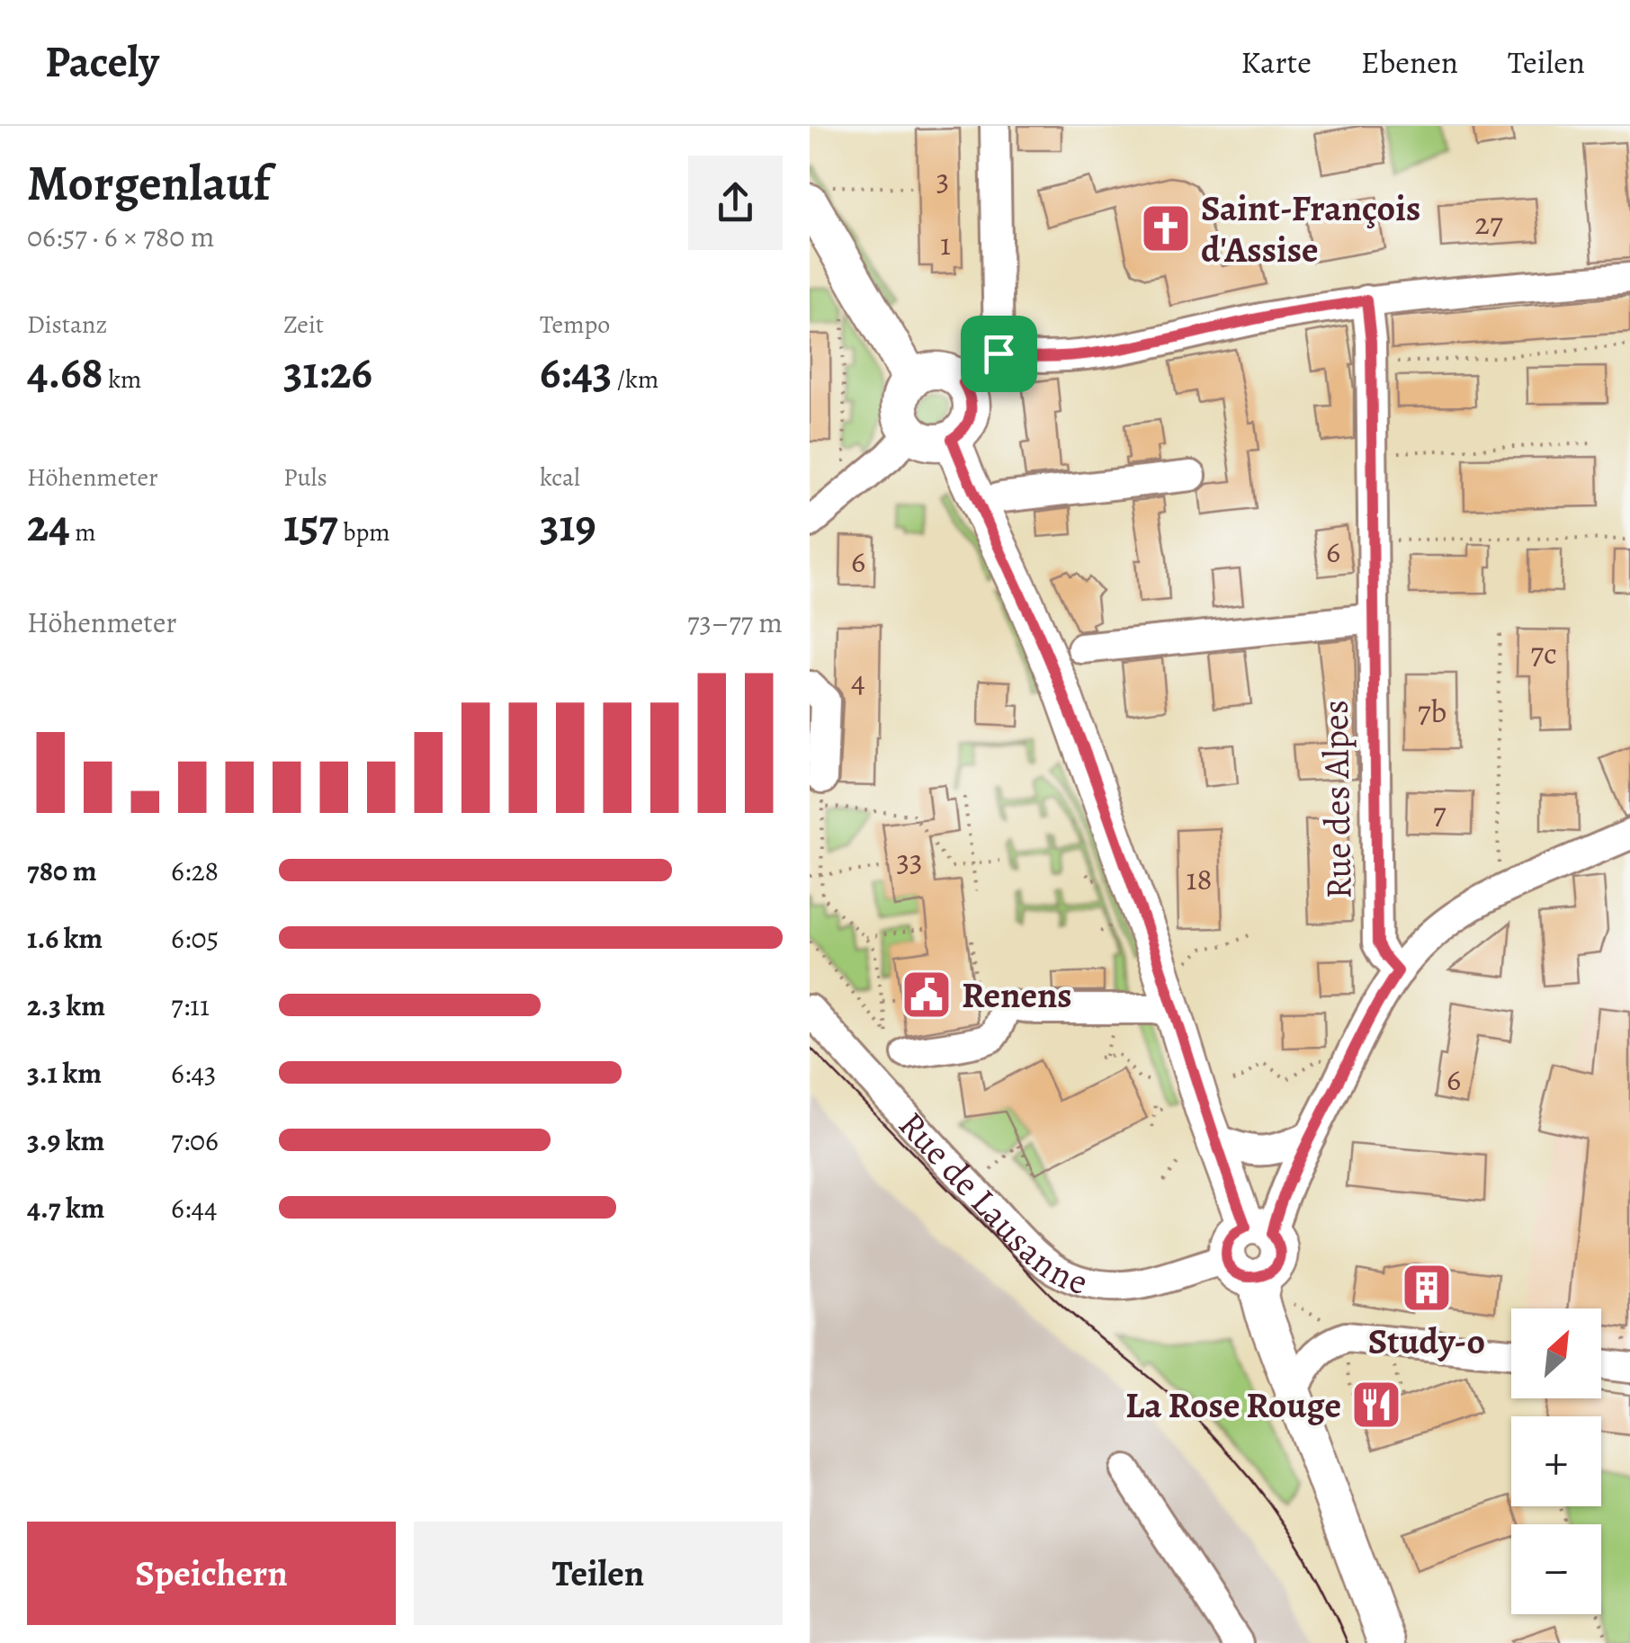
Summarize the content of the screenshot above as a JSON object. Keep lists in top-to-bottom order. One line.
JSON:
{"streets":{"street":["Rue des Alpes","Rue de Lausanne"]},"places":{"church":["Saint-François d'Assise"],"public building":["Renens"],"building":["Study-o"],"restaurant":["La Rose Rouge"]},"house_numbers":["3","27","1","6","6","7c","4","7b","7","33","18","6"],"north":"top right","page":{"header":"Pacely","nav":["Karte","Ebenen","Teilen"],"heading":["Morgenlauf","06:57 · 6 × 780 m"],"stats":[["Distanz","4.68 km"],["Zeit","31:26"],["Tempo","6:43 /km"],["Höhenmeter","24 m"],["Puls","157 bpm"],["kcal","319"]],"chart":["Höhenmeter","73–77 m"],"list":[{"name":"780 m","note":"6:28"},{"name":"1.6 km","note":"6:05"},{"name":"2.3 km","note":"7:11"},{"name":"3.1 km","note":"6:43"},{"name":"3.9 km","note":"7:06"},{"name":"4.7 km","note":"6:44"}],"map_buttons":["+","−"],"buttons":["Speichern","Teilen"]}}
